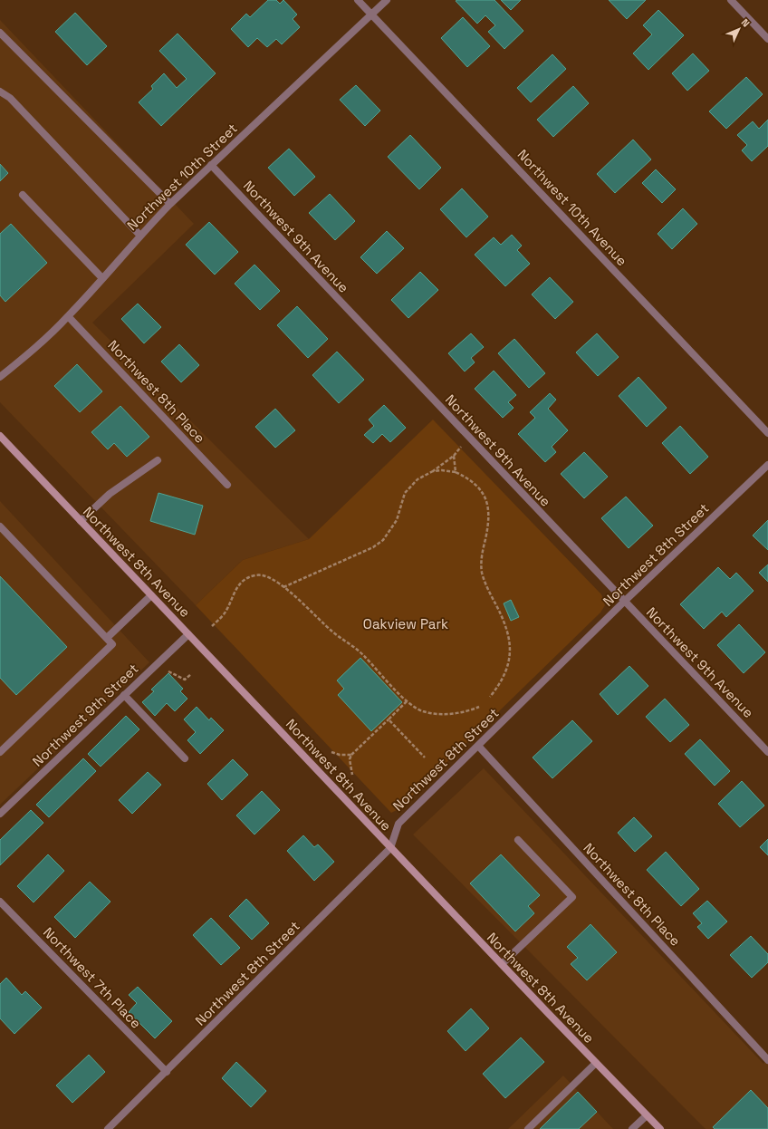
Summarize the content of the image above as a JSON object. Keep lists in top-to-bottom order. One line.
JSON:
{"streets":{"street":["Northwest 10th Street","Northwest 10th Avenue","Northwest 9th Avenue","Northwest 8th Place","Northwest 8th Street","Northwest 8th Avenue","Northwest 9th Street","Northwest 7th Place"]},"crossings":[["Northwest 10th Street","Northwest 10th Avenue"],["Northwest 10th Street","Northwest 9th Avenue"],["Northwest 10th Street","Northwest 8th Place"],["Northwest 9th Avenue","Northwest 8th Street"],["Northwest 8th Place","Northwest 8th Street"],["Northwest 8th Street","Northwest 8th Avenue"],["Northwest 8th Street","Northwest 7th Place"],["Northwest 8th Avenue","Northwest 9th Street"]],"parks":["Oakview Park"],"north":"top right"}
